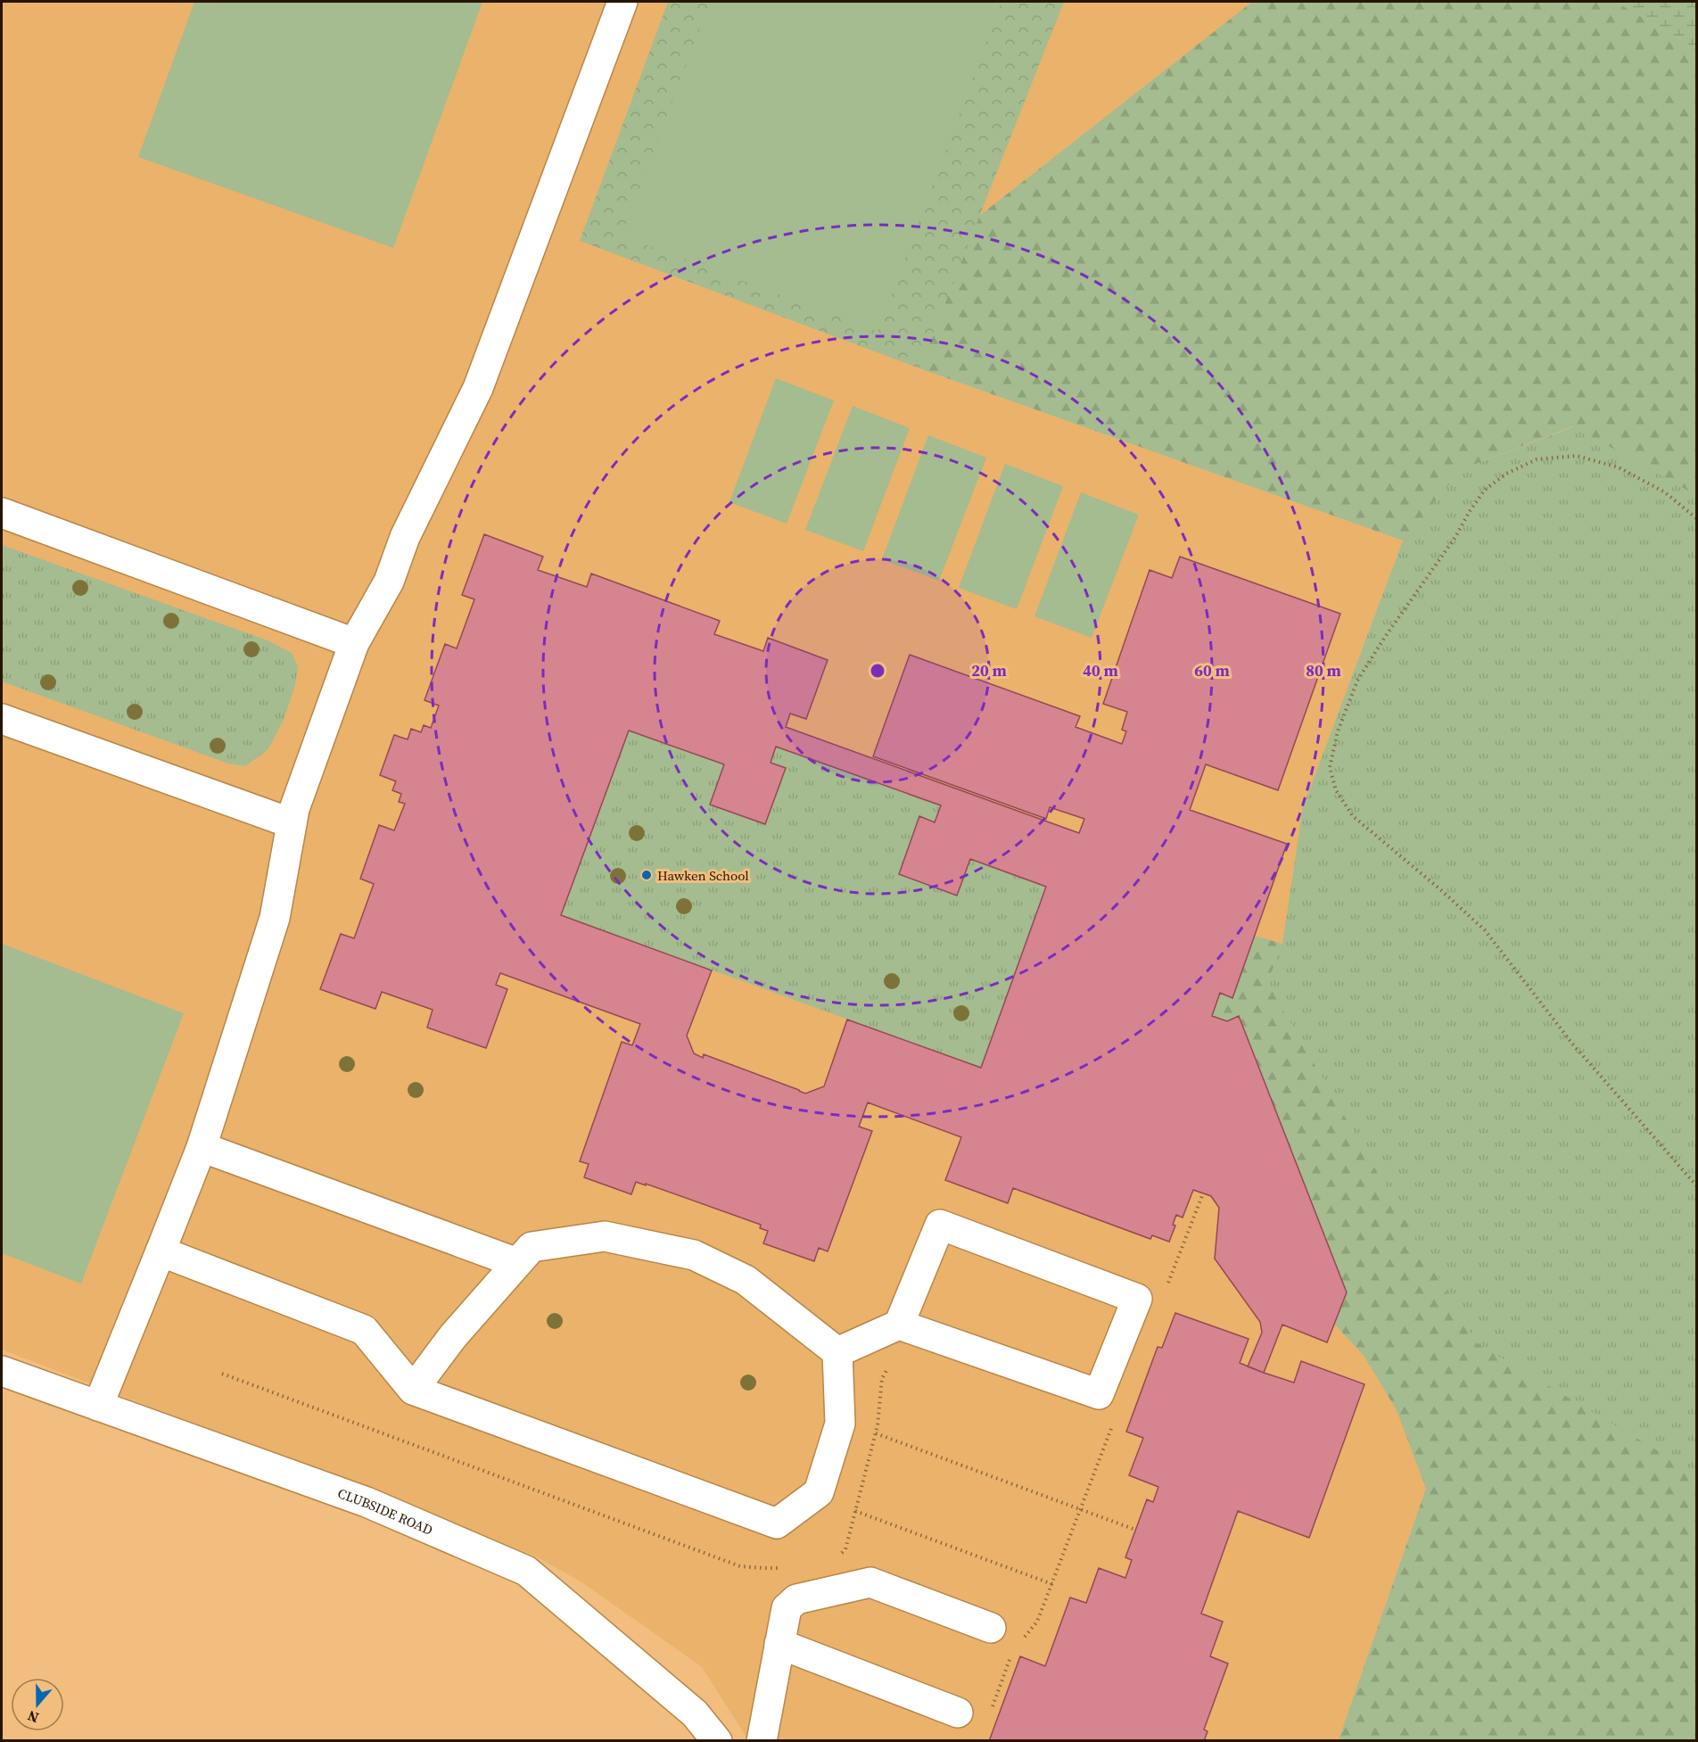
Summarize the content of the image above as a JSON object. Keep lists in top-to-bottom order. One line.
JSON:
{"streets":{"street":["CLUBSIDE ROAD"]},"places":["Hawken School"],"north":"bottom","rings":["20 m","40 m","60 m","80 m"]}
